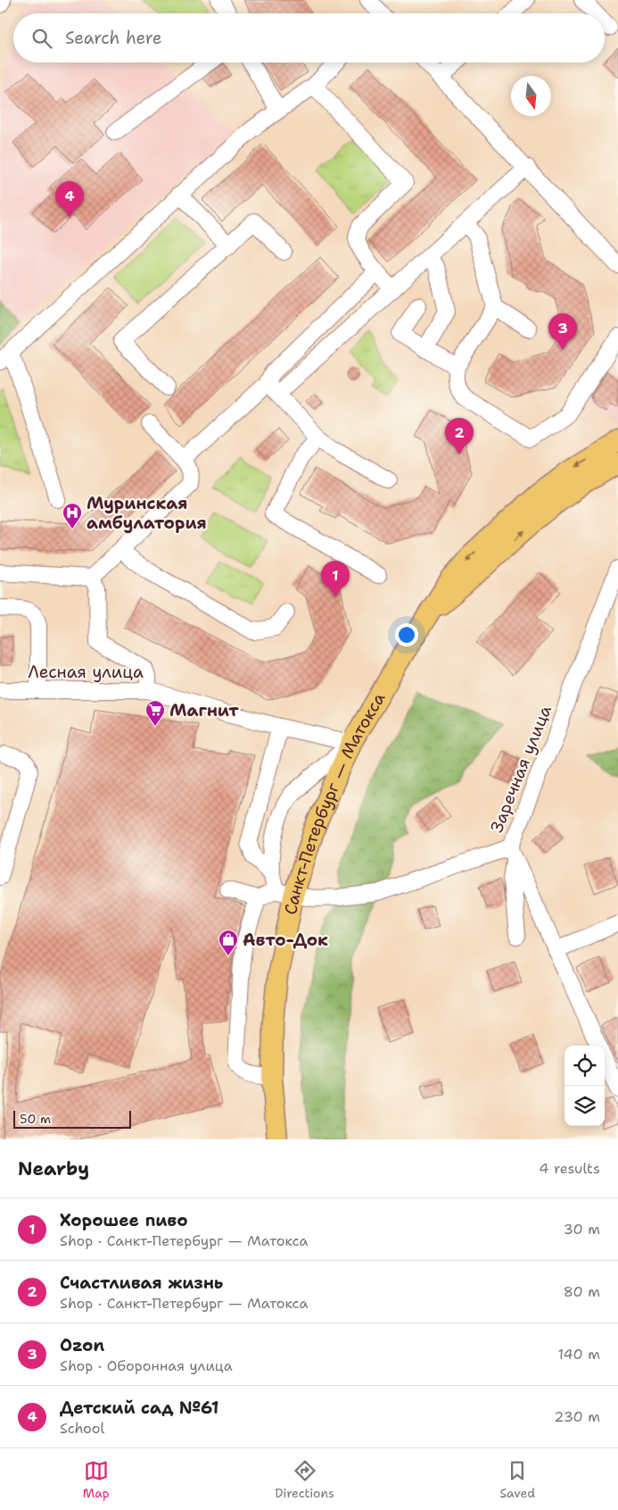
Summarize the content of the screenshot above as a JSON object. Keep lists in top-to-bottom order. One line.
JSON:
{"streets":{"main road":["Санкт-Петербург — Матокса"],"street":["Лесная улица","Заречная улица"]},"crossings":[["Лесная улица","Санкт-Петербург — Матокса"],["Заречная улица","Санкт-Петербург — Матокса"]],"places":{"hospital":["Муринская амбулатория"],"supermarket":["Магнит"],"shop":["Авто-Док"]},"scale_bar":"50 m","north":"bottom","page":{"search":"Search here","pins":["4","3","2","1"],"scale":"50 m","heading":["Nearby","4 results"],"list":[{"mark":"1","name":"Хорошее пиво","note":"Shop · Санкт-Петербург — Матокса","value":"30 m"},{"mark":"2","name":"Счастливая жизнь","note":"Shop · Санкт-Петербург — Матокса","value":"80 m"},{"mark":"3","name":"Ozon","note":"Shop · Оборонная улица","value":"140 m"},{"mark":"4","name":"Детский сад №61","note":"School","value":"230 m"}],"nav":["Map","Directions","Saved"]}}
